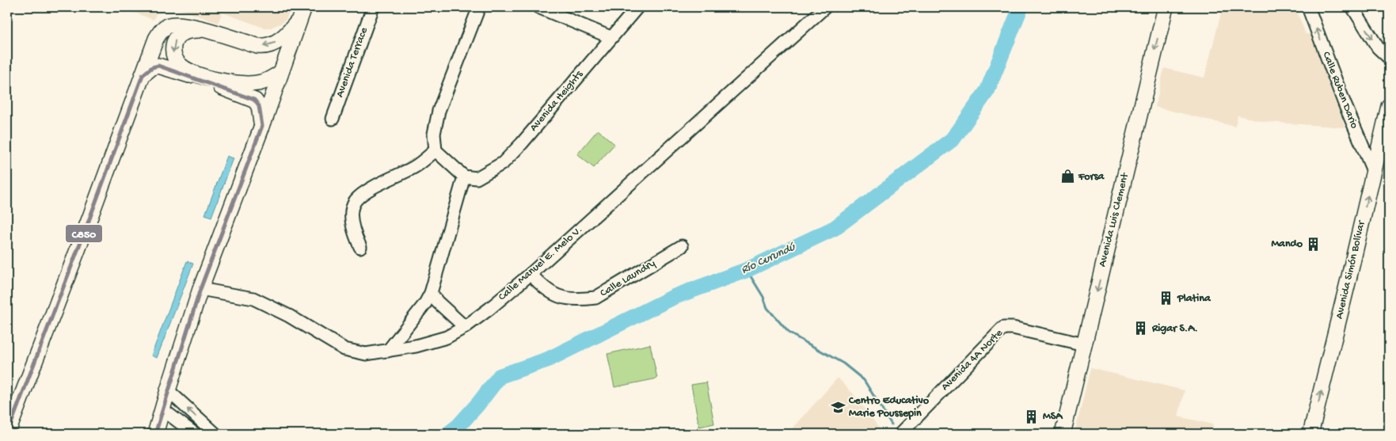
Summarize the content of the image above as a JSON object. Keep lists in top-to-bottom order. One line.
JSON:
{"streets":{"main road":["Avenida Luis Clement","Avenida Simón Bolívar"],"street":["Avenida Terrace","Calle Ruben Dario","Avenida Heights","Calle Manuel E. Melo V.","Calle Laundry","Avenida 4A Norte"]},"crossings":[["Calle Ruben Dario","Avenida Simón Bolívar"],["Avenida Luis Clement","Avenida 4A Norte"],["Calle Manuel E. Melo V.","Calle Laundry"]],"one_way":["Avenida Luis Clement","Avenida Simón Bolívar"],"water":["Río Curundú"],"places":{"shop":["Forsa"],"building":["Mando","Platina","Rigar S.A.","MSA"],"school or university":["Centro Educativo Marie Poussepin"]},"lines":["transit line C850"]}
